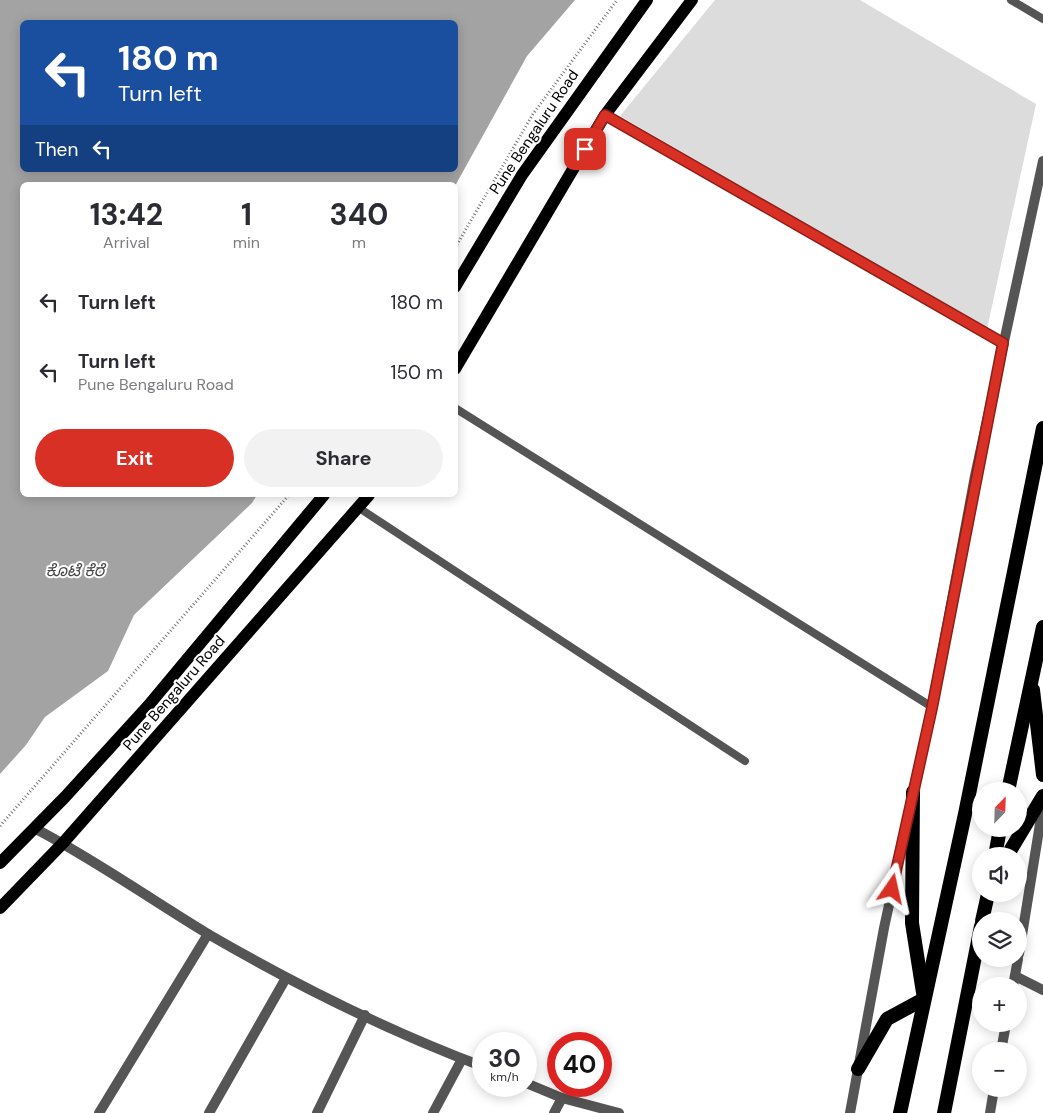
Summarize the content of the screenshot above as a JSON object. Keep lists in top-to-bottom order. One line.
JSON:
{"streets":{"main road":["Pune Bengaluru Road"]},"water":["ಕೊಟೆ ಕೆರೆ"],"north":"top right","page":{"turn":["180 m","Turn left"],"then":"Then","eta":["13:42","Arrival","1","min","340","m"],"list":[{"name":"Turn left","value":"180 m"},{"name":"Turn left","note":"Pune Bengaluru Road","value":"150 m"}],"buttons":["Exit","Share"],"map_buttons":["+","−"],"speed":"30 km/h","limit":"40"}}
